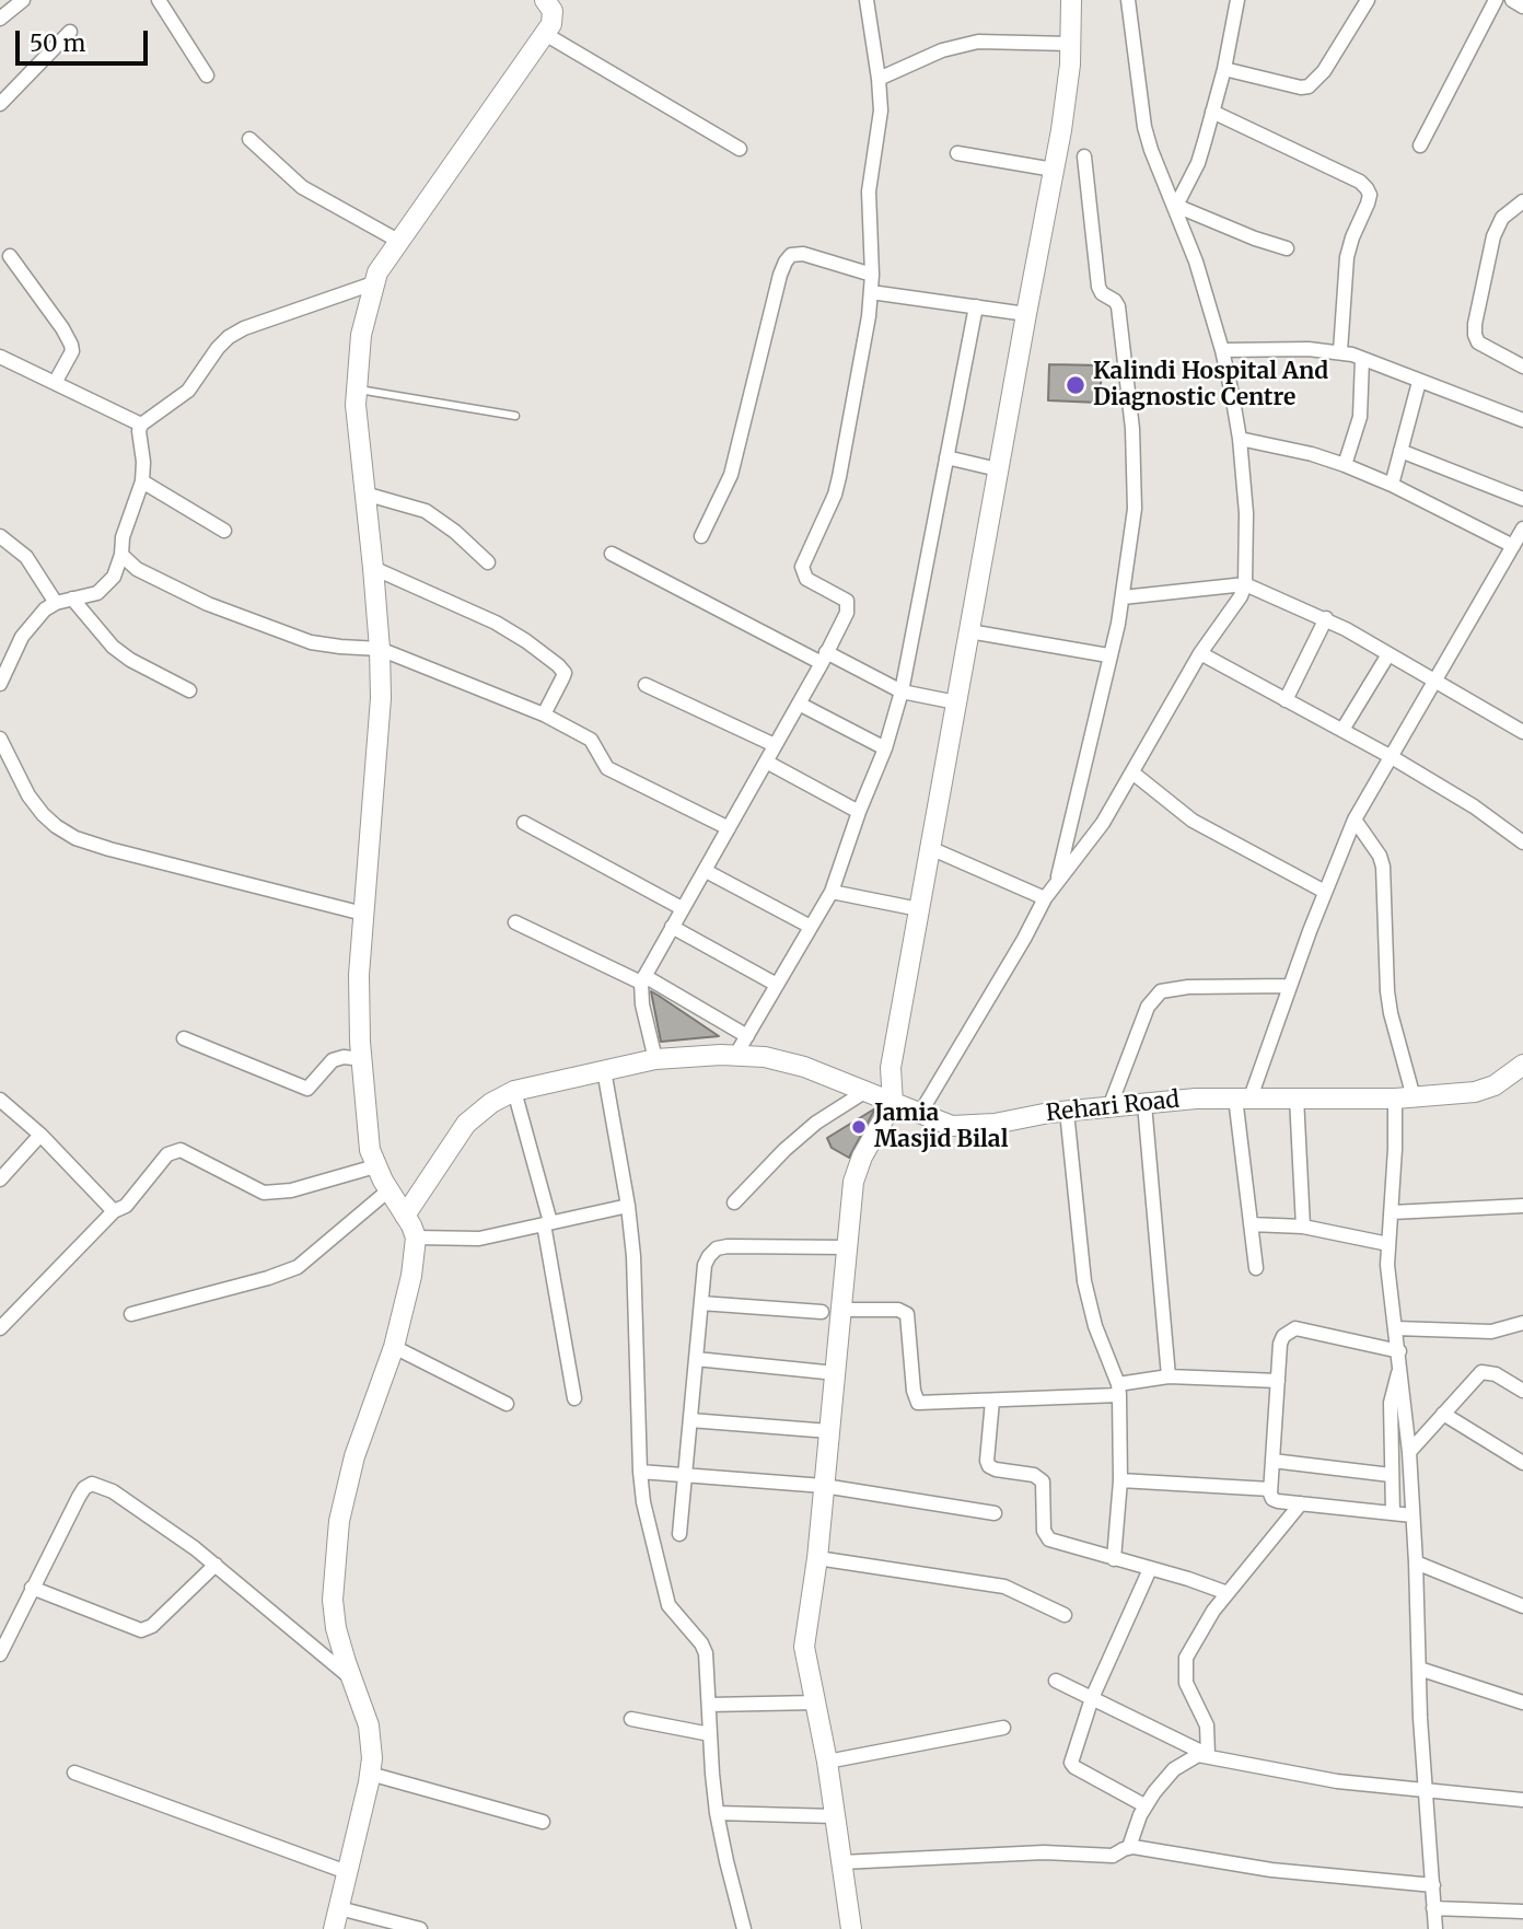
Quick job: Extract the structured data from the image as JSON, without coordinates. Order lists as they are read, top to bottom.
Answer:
{
  "streets": {
    "main road": ["Rehari Road"]
  },
  "places": ["Kalindi Hospital And Diagnostic Centre", "Jamia Masjid Bilal"],
  "scale_bar": "50 m"
}
